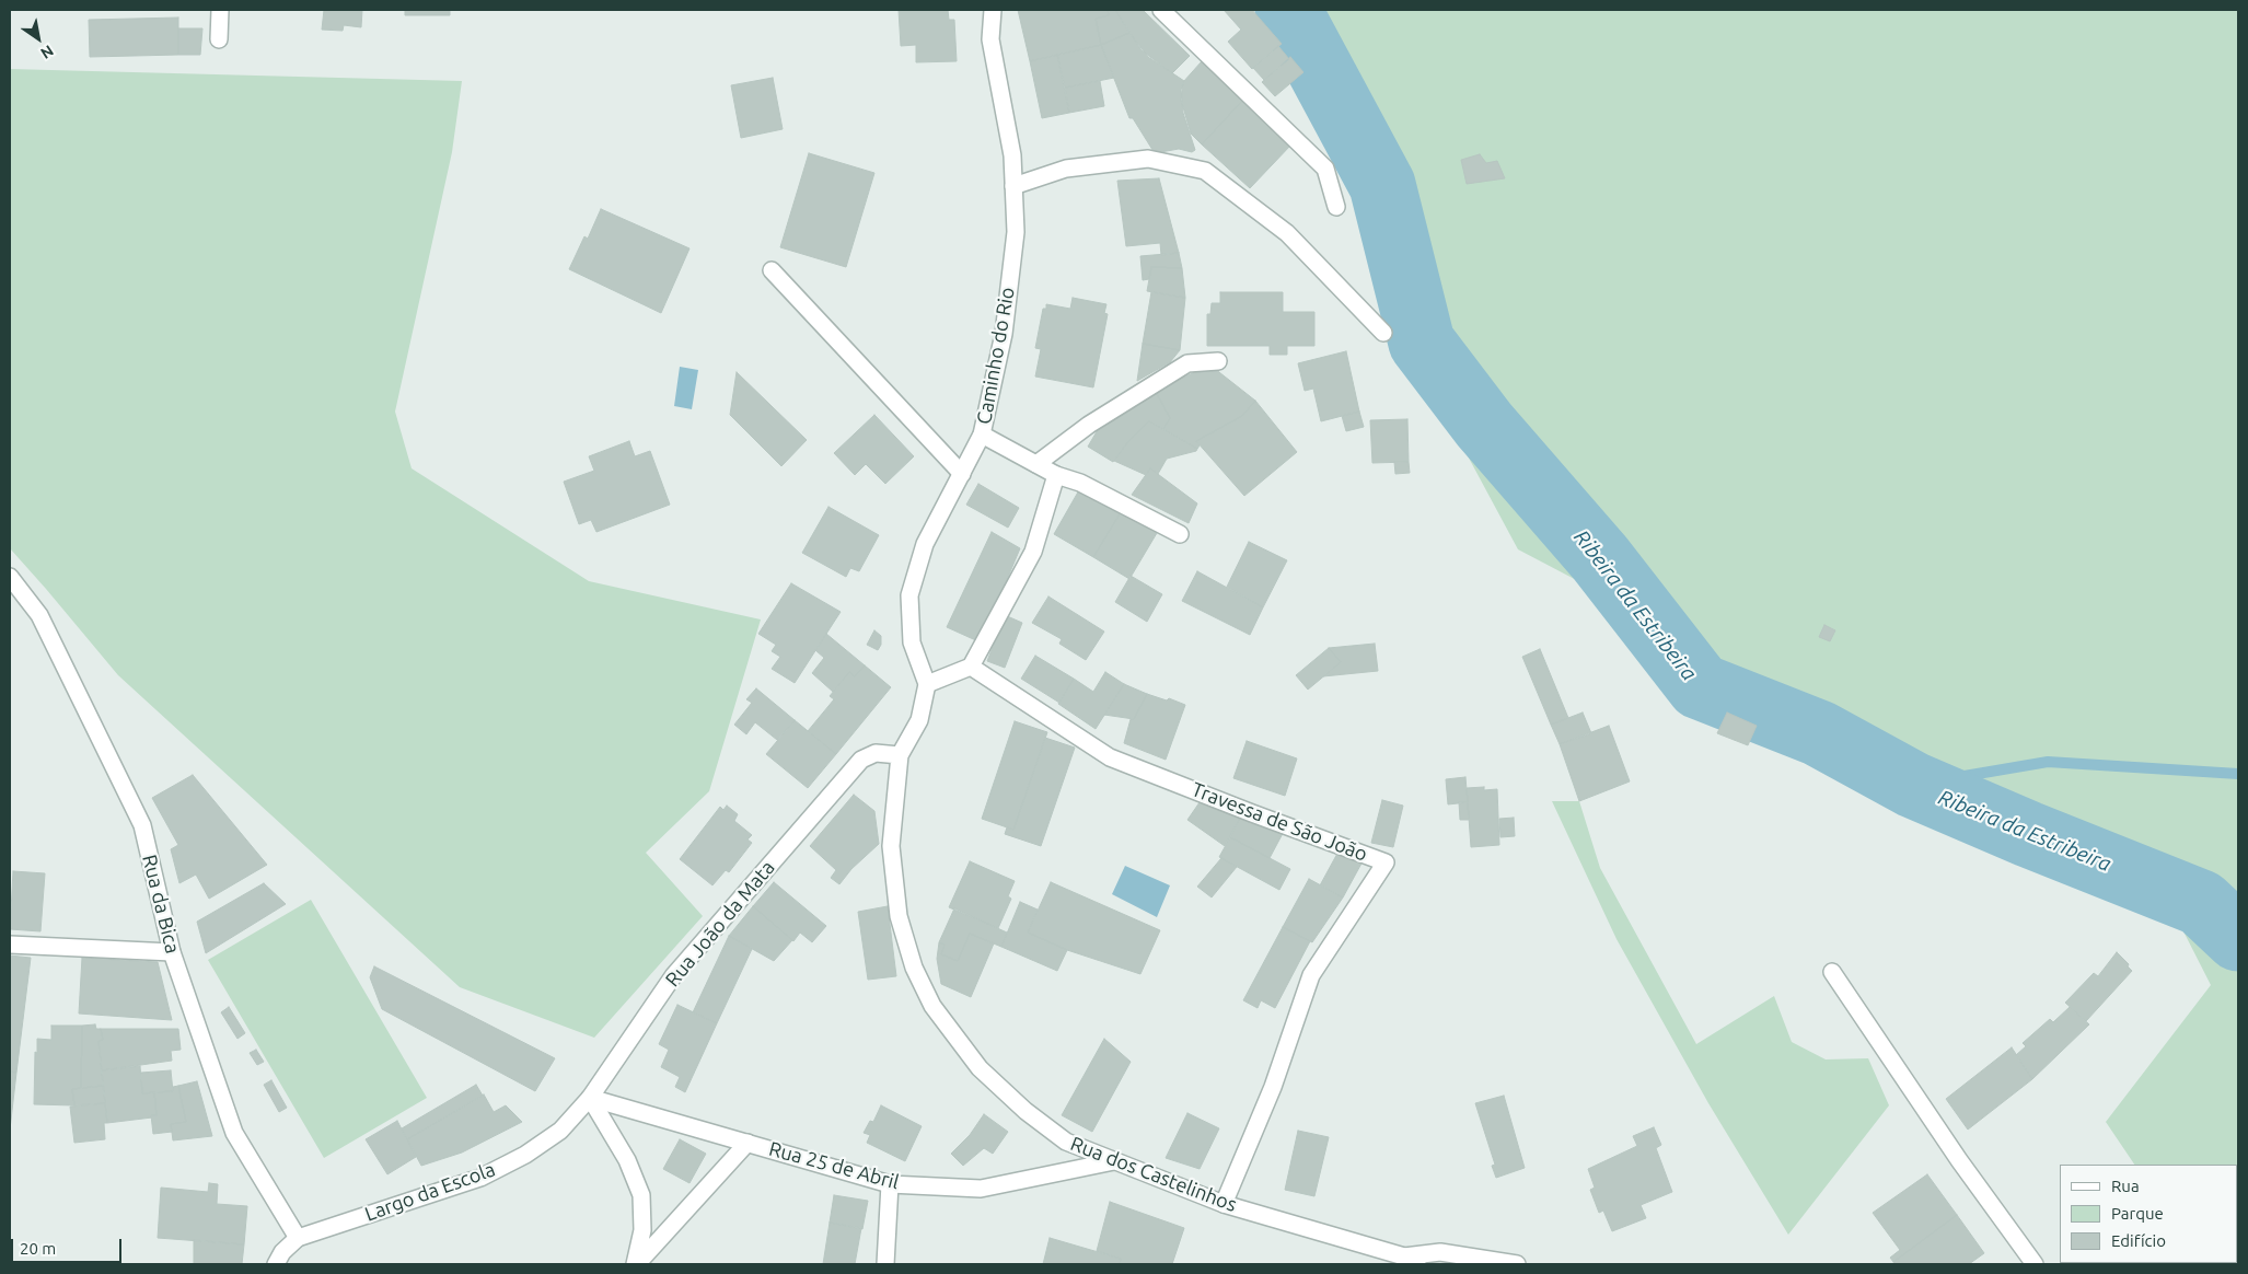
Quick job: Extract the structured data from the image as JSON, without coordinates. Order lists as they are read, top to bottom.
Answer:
{
  "streets": {
    "street": [
      "Caminho do Rio",
      "Travessa de São João",
      "Rua da Bica",
      "Rua João da Mata",
      "Rua 25 de Abril",
      "Rua dos Castelinhos",
      "Largo da Escola"
    ]
  },
  "crossings": [
    ["Travessa de São João", "Rua dos Castelinhos"],
    ["Rua da Bica", "Largo da Escola"],
    ["Rua João da Mata", "Rua 25 de Abril"],
    ["Rua João da Mata", "Rua dos Castelinhos"],
    ["Rua João da Mata", "Largo da Escola"],
    ["Rua 25 de Abril", "Rua dos Castelinhos"],
    ["Rua 25 de Abril", "Largo da Escola"]
  ],
  "water": ["Ribeira da Estribeira"],
  "legend": ["Rua", "Parque", "Edifício"],
  "scale_bar": "20 m",
  "north": "bottom right"
}
